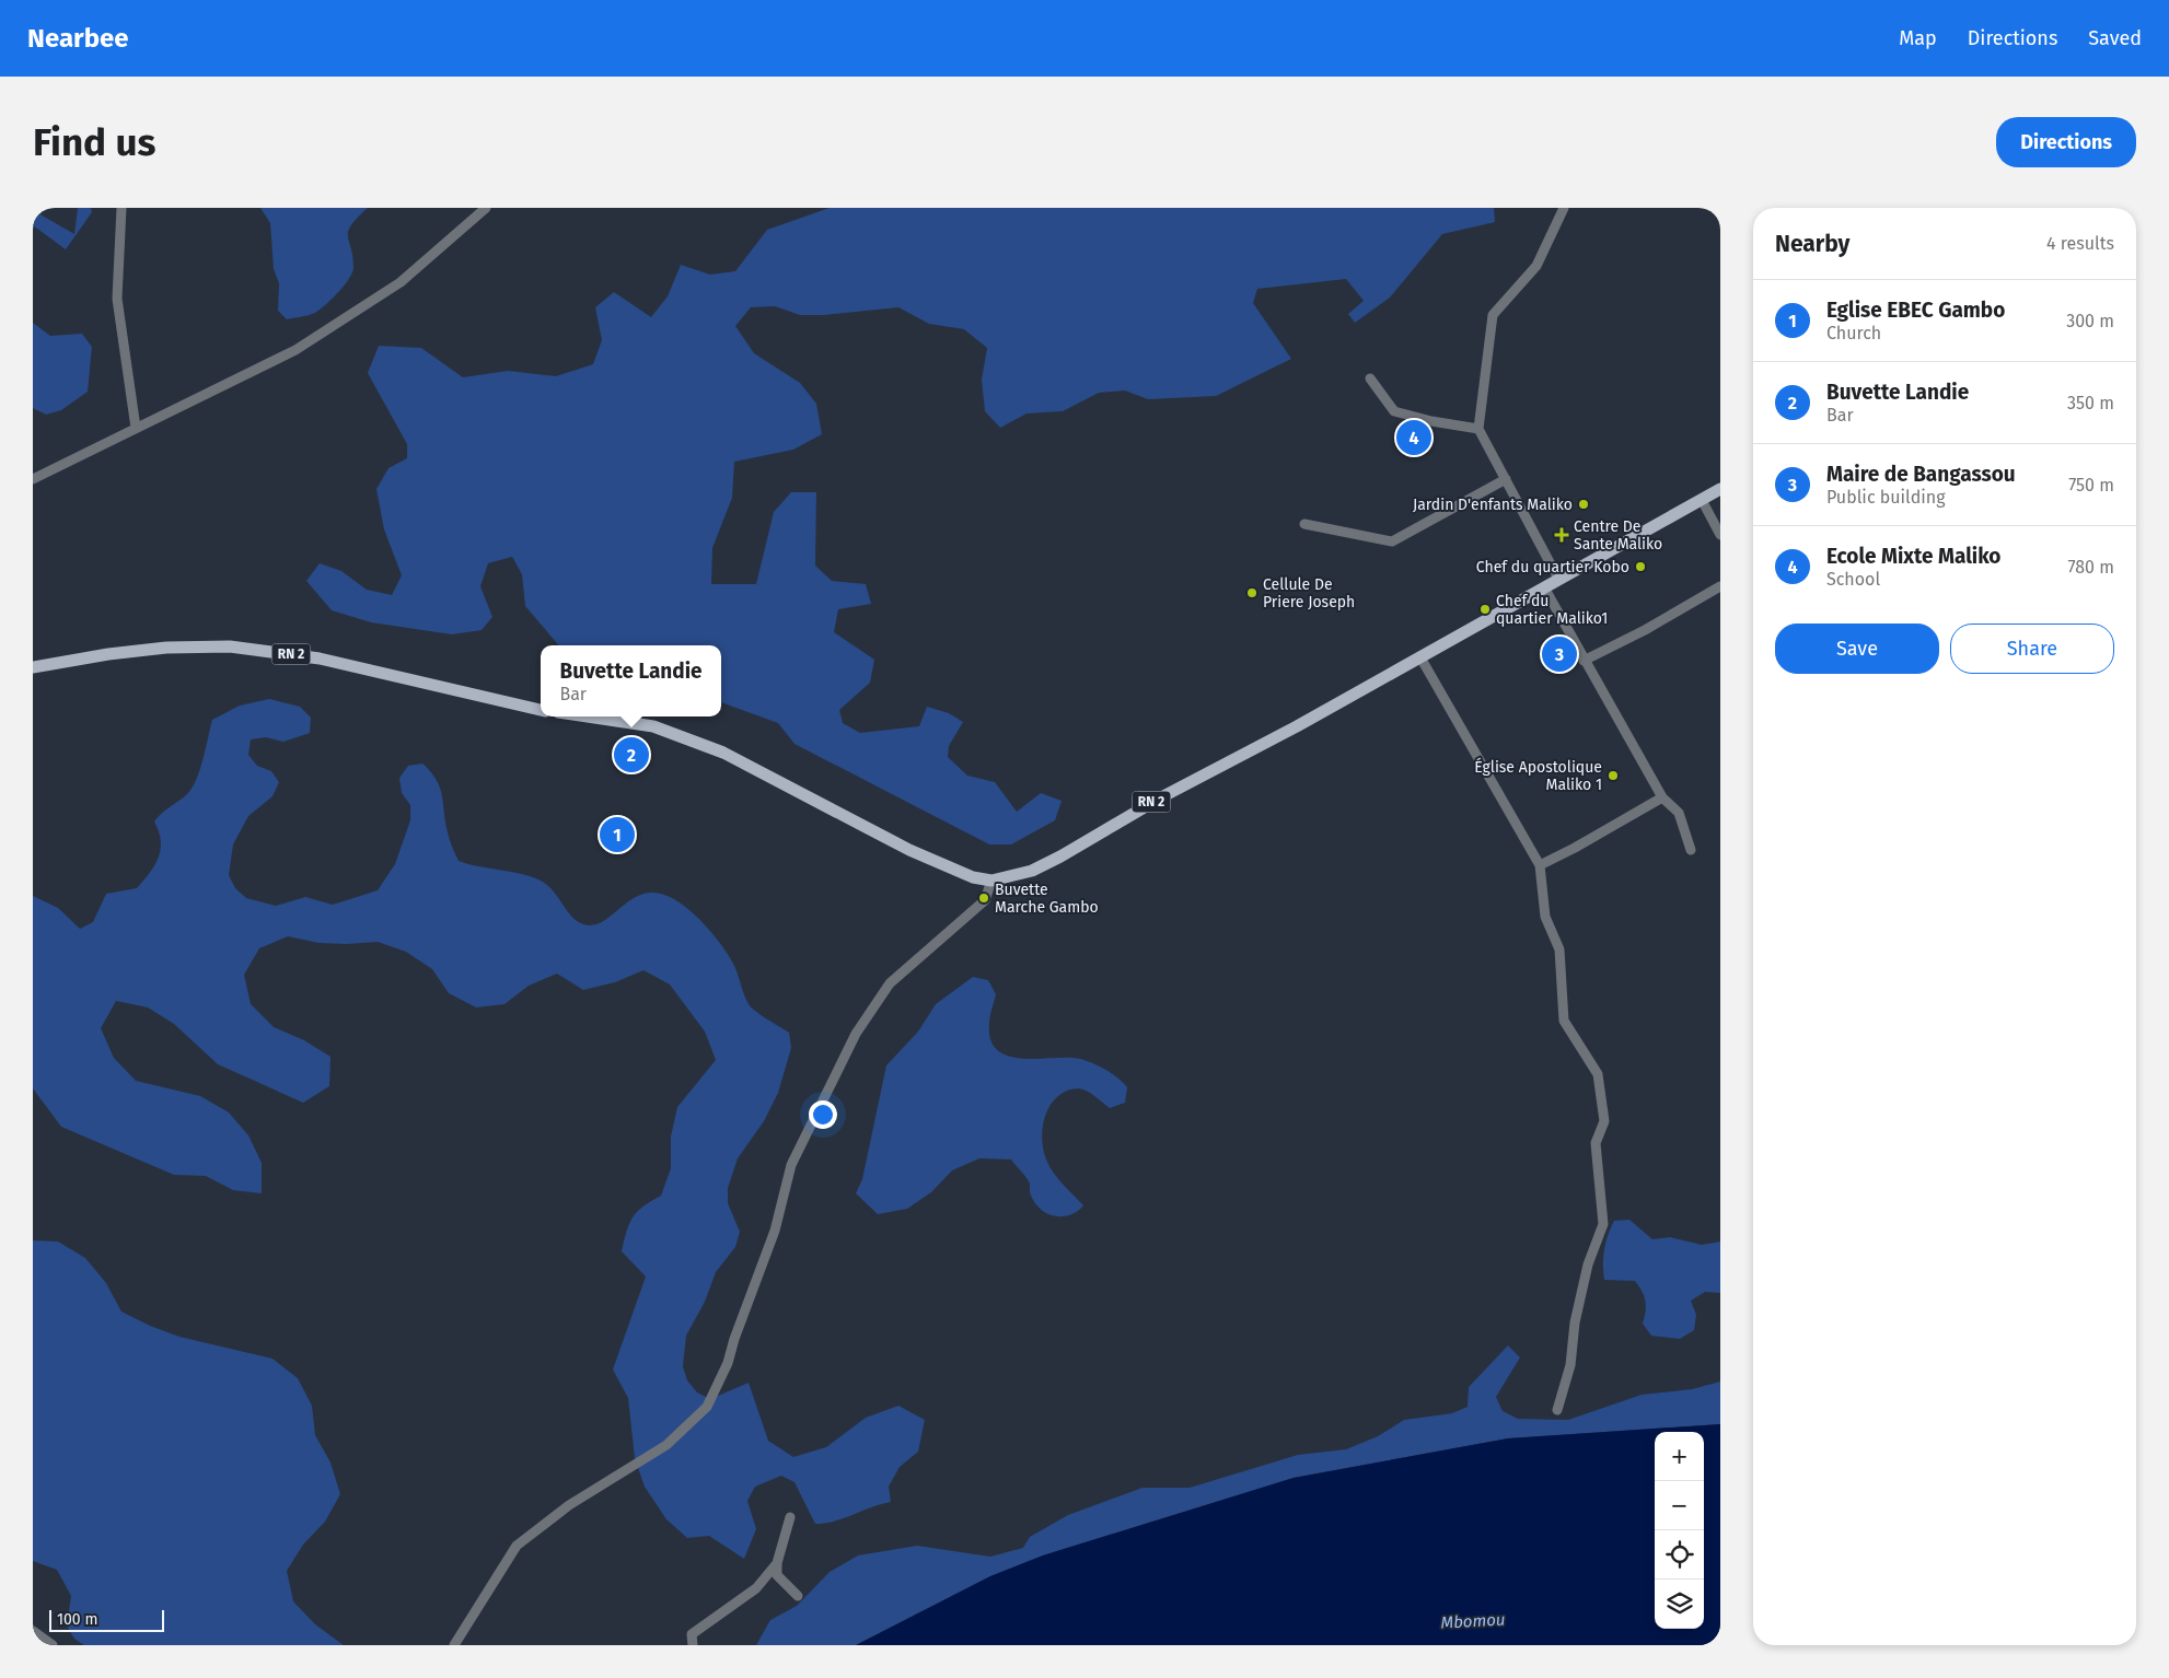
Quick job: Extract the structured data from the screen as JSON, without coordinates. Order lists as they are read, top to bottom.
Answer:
{
  "streets": {
    "main road": ["RN 2"]
  },
  "water": ["Mbomou"],
  "places": {
    "other": [
      "Jardin D'enfants Maliko",
      "Chef du quartier Kobo",
      "Cellule De Priere Joseph",
      "Chef du quartier Maliko1",
      "Église Apostolique Maliko 1",
      "Buvette Marche Gambo"
    ],
    "health": ["Centre De Sante Maliko"]
  },
  "scale_bar": "100 m",
  "page": {
    "header": "Nearbee",
    "nav": ["Map", "Directions", "Saved"],
    "buttons": [
      "Directions",
      ["Save", "Share"]
    ],
    "title": "Find us",
    "heading": ["Nearby", "4 results"],
    "list": [
      {
        "mark": "1",
        "name": "Eglise EBEC Gambo",
        "note": "Church",
        "value": "300 m"
      },
      {
        "mark": "2",
        "name": "Buvette Landie",
        "note": "Bar",
        "value": "350 m"
      },
      {
        "mark": "3",
        "name": "Maire de Bangassou",
        "note": "Public building",
        "value": "750 m"
      },
      {
        "mark": "4",
        "name": "Ecole Mixte Maliko",
        "note": "School",
        "value": "780 m"
      }
    ],
    "pins": [
      "4",
      "3",
      "2",
      "1"
    ],
    "popup": ["Buvette Landie", "Bar"],
    "map_buttons": ["+", "−"],
    "scale": "100 m"
  }
}
